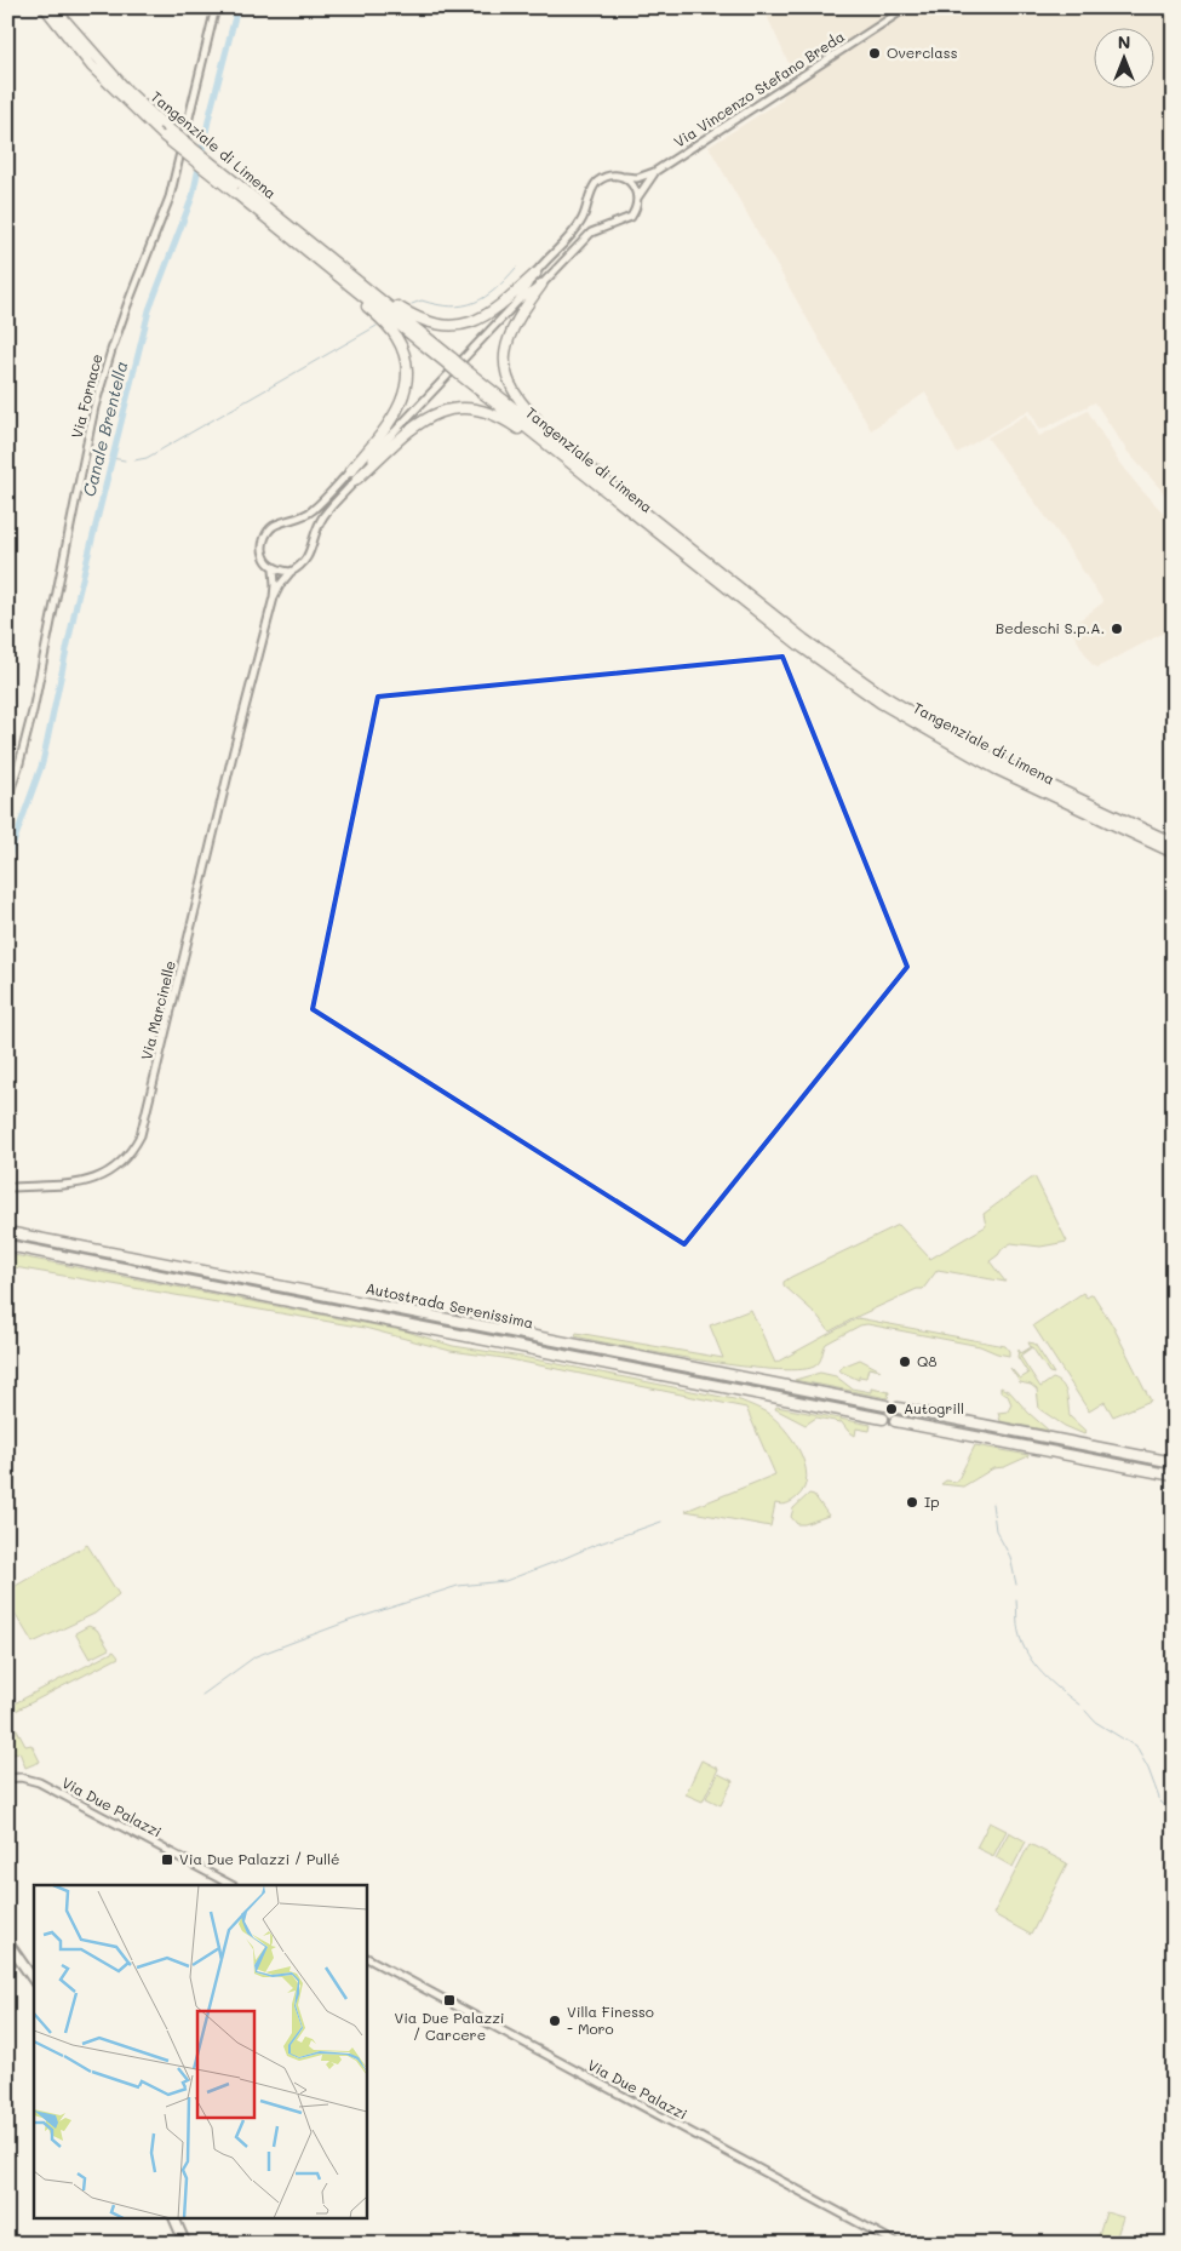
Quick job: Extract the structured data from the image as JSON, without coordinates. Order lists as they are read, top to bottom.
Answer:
{
  "streets": {
    "highway": ["Tangenziale di Limena", "Autostrada Serenissima"],
    "street": [
      "Via Vincenzo Stefano Breda",
      "Via Fornace",
      "Via Marcinelle",
      "Via Due Palazzi"
    ]
  },
  "crossings": [
    ["Via Vincenzo Stefano Breda", "Via Marcinelle"]
  ],
  "water": ["Canale Brentella"],
  "places": {
    "other": [
      "Overclass",
      "Bedeschi S.p.A.",
      "Q8",
      "Autogrill",
      "Ip",
      "Villa Finesso - Moro"
    ],
    "transit": ["Via Due Palazzi / Pullé", "Via Due Palazzi / Carcere"]
  },
  "north": "top"
}
